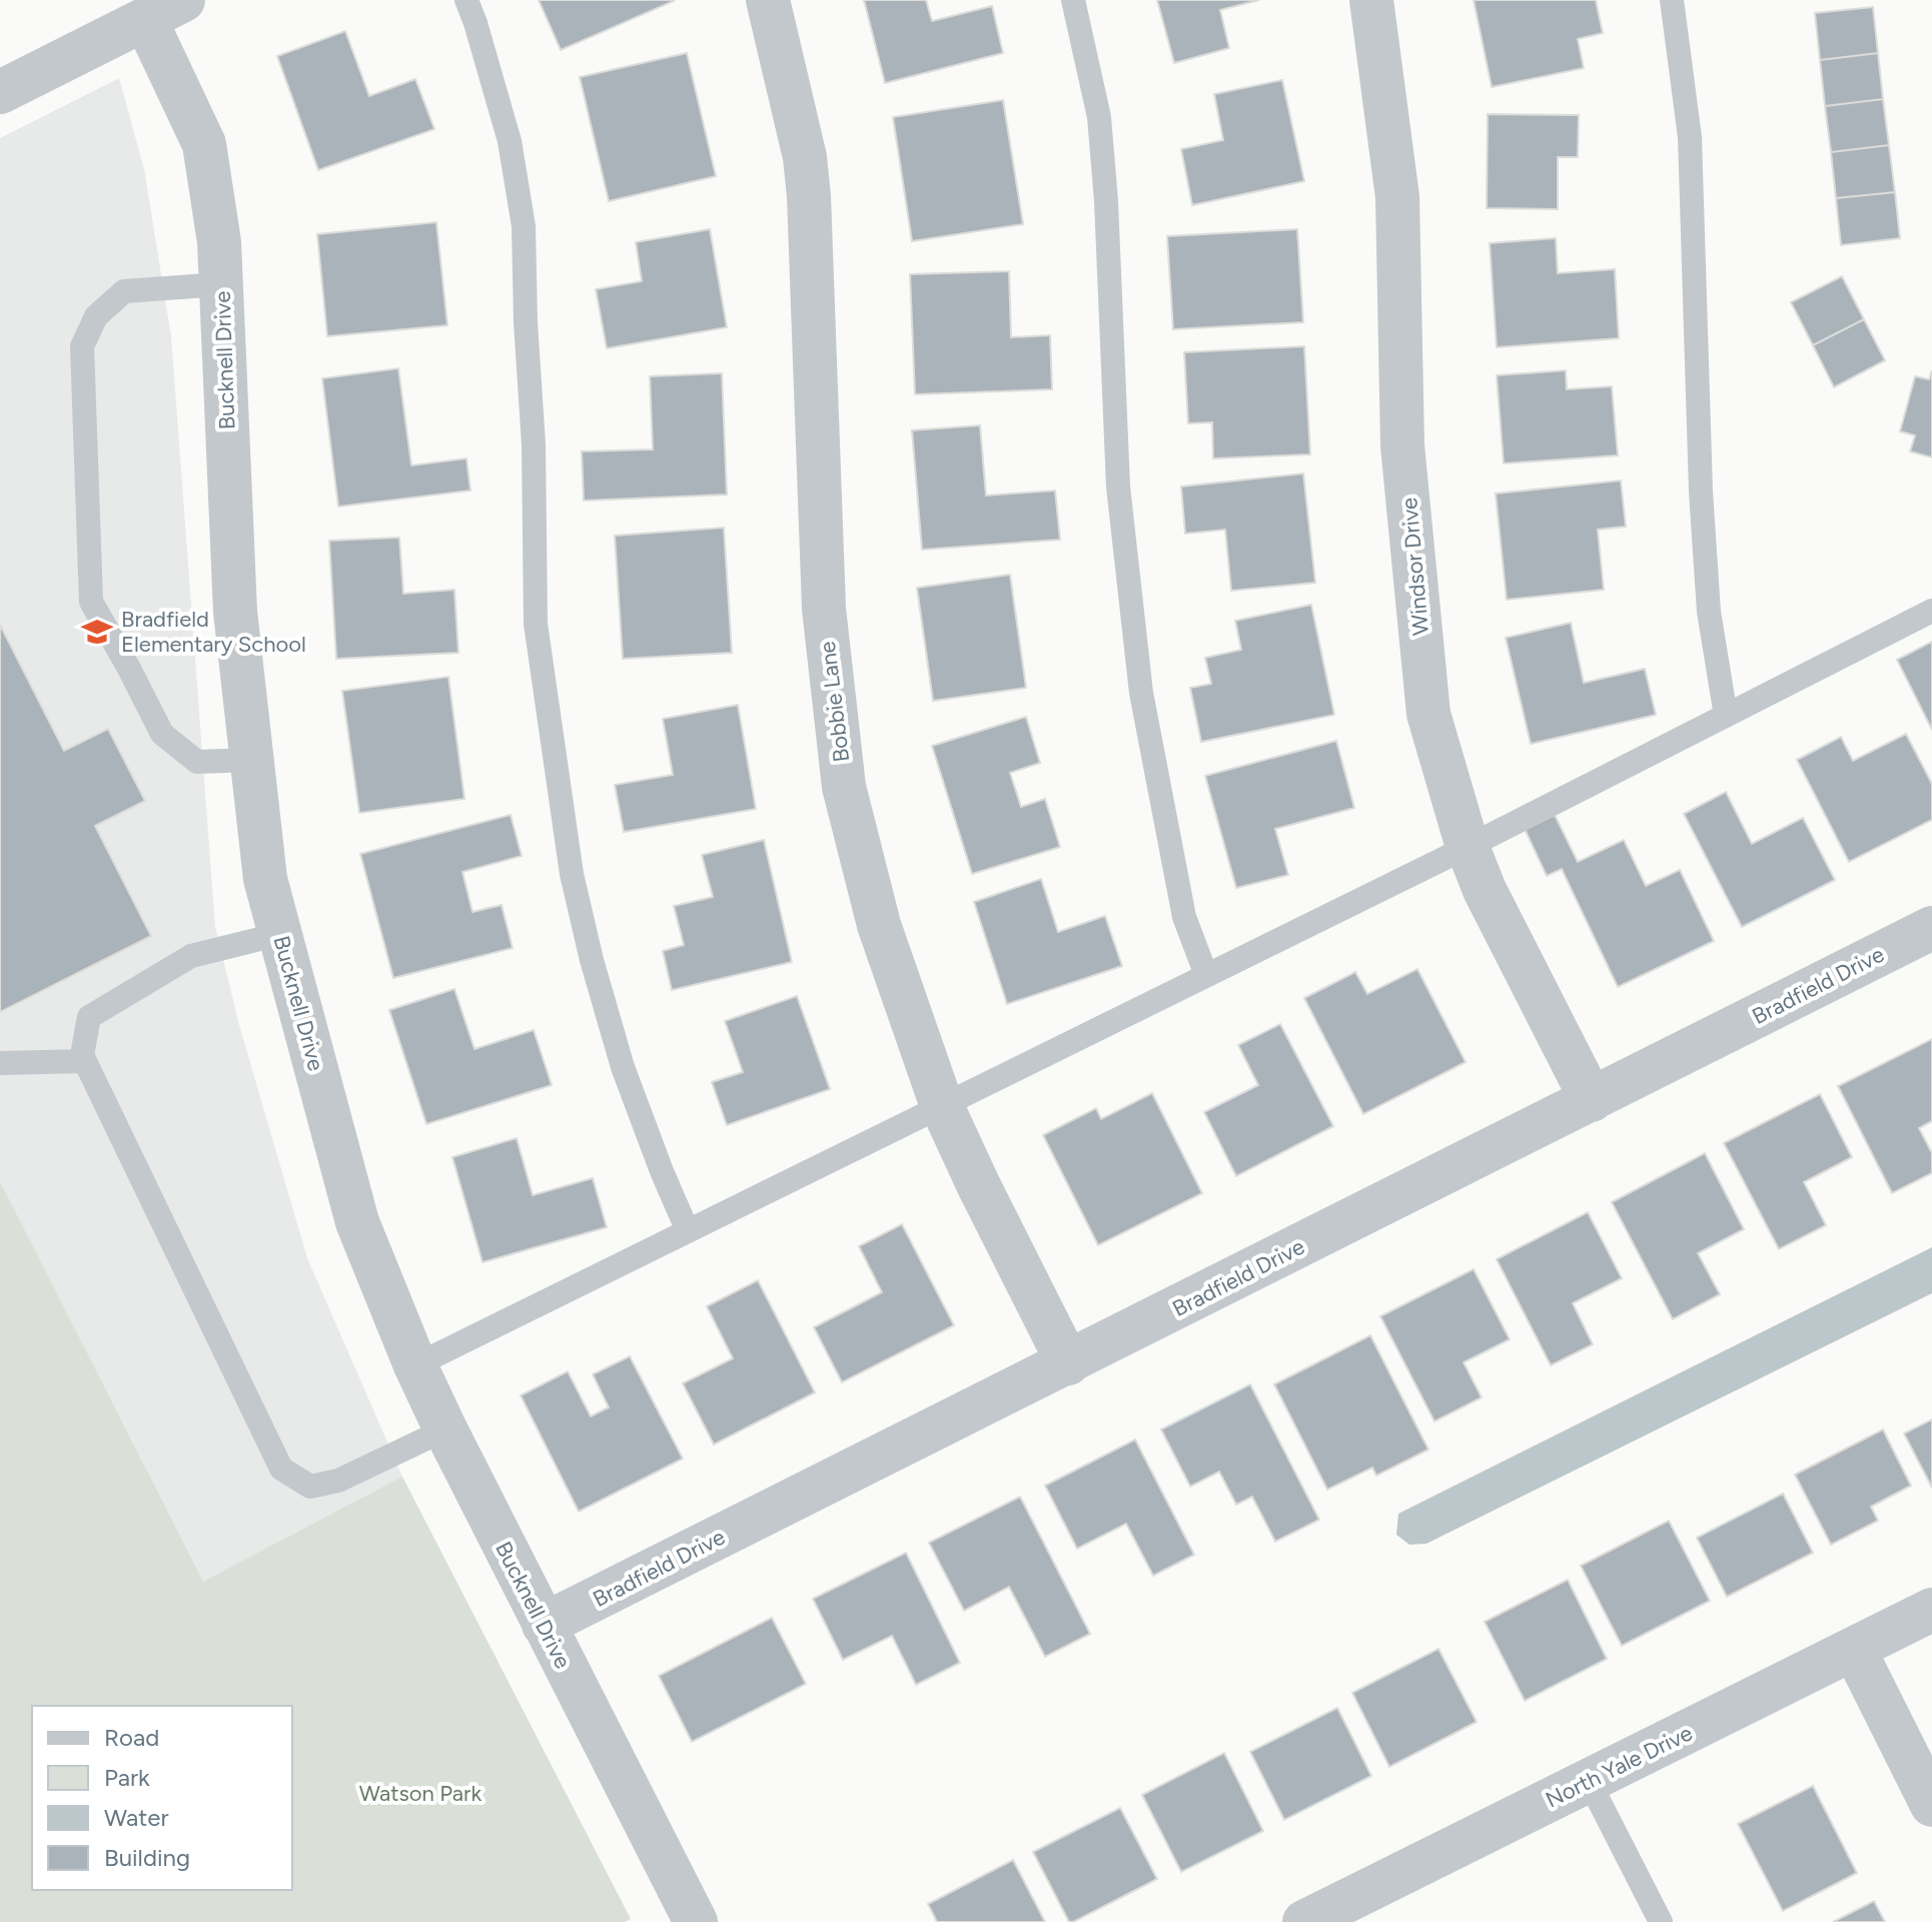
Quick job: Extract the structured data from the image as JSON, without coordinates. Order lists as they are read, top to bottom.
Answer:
{
  "streets": {
    "street": [
      "Bucknell Drive",
      "Windsor Drive",
      "Bobbie Lane",
      "Bradfield Drive",
      "North Yale Drive"
    ]
  },
  "crossings": [
    ["Bucknell Drive", "Bradfield Drive"],
    ["Windsor Drive", "Bradfield Drive"],
    ["Bobbie Lane", "Bradfield Drive"]
  ],
  "parks": ["Watson Park"],
  "places": {
    "school or university": ["Bradfield Elementary School"]
  },
  "legend": [
    "Road",
    "Park",
    "Water",
    "Building"
  ]
}
